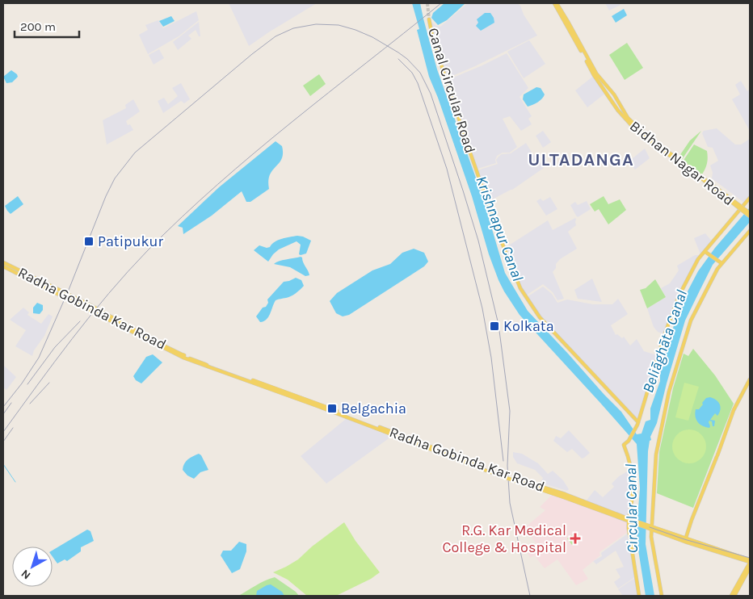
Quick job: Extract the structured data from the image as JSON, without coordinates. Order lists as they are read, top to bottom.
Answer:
{
  "streets": {
    "main road": ["Canal Circular Road", "Bidhan Nagar Road", "Radha Gobinda Kar Road"]
  },
  "districts": ["ULTADANGA"],
  "water": ["Krishnapur Canal", "Beliāghāta Canal", "Circular Canal"],
  "places": {
    "transit": ["Patipukur", "Kolkata", "Belgachia"],
    "health": ["R.G. Kar Medical College & Hospital"]
  },
  "scale_bar": "200 m",
  "north": "bottom left"
}
